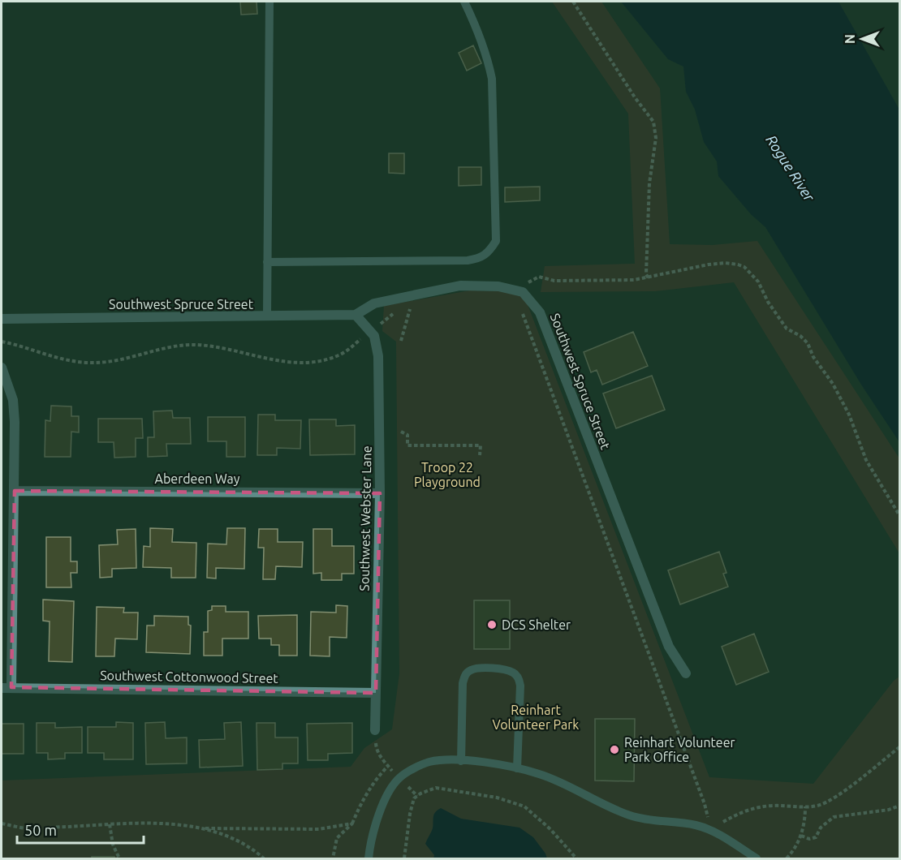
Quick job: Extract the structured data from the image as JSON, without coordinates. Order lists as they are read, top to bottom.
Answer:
{
  "streets": {
    "street": [
      "Southwest Spruce Street",
      "Aberdeen Way",
      "Southwest Webster Lane",
      "Southwest Cottonwood Street"
    ]
  },
  "crossings": [
    ["Southwest Spruce Street", "Southwest Webster Lane"],
    ["Aberdeen Way", "Southwest Webster Lane"],
    ["Southwest Webster Lane", "Southwest Cottonwood Street"]
  ],
  "water": ["Rogue River"],
  "parks": ["Troop 22 Playground", "Reinhart Volunteer Park"],
  "places": ["DCS Shelter", "Reinhart Volunteer Park Office"],
  "scale_bar": "50 m",
  "north": "left"
}
